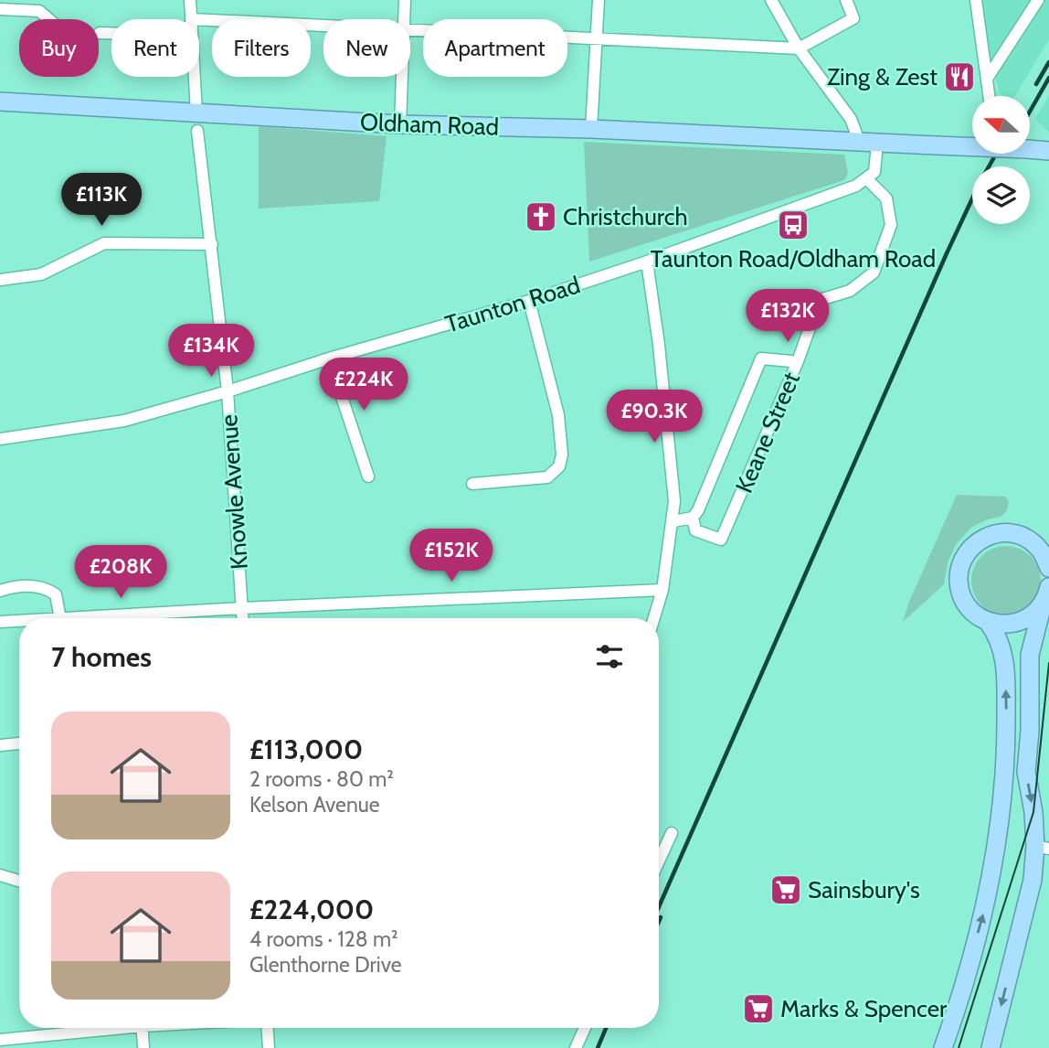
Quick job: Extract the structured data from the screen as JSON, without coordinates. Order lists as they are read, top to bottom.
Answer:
{
  "streets": {
    "highway": ["Oldham Road"],
    "street": ["Taunton Road", "Keane Street", "Knowle Avenue"]
  },
  "crossings": [
    ["Oldham Road", "Knowle Avenue"],
    ["Taunton Road", "Keane Street"],
    ["Taunton Road", "Knowle Avenue"]
  ],
  "places": {
    "restaurant": ["Zing & Zest"],
    "church": ["Christchurch"],
    "bus stop": ["Taunton Road/Oldham Road"],
    "supermarket": ["Sainsbury's", "Marks & Spencer"]
  },
  "north": "left",
  "page": {
    "chip": [
      "Buy",
      "Rent",
      "Filters",
      "New",
      "Apartment"
    ],
    "price": [
      "£113K",
      "£132K",
      "£134K",
      "£224K",
      "£90.3K",
      "£152K",
      "£208K"
    ],
    "heading": "7 homes",
    "list": [
      {
        "name": "£113,000",
        "note": "2 rooms · 80 m² · Kelson Avenue"
      },
      {
        "name": "£224,000",
        "note": "4 rooms · 128 m² · Glenthorne Drive"
      }
    ]
  }
}
